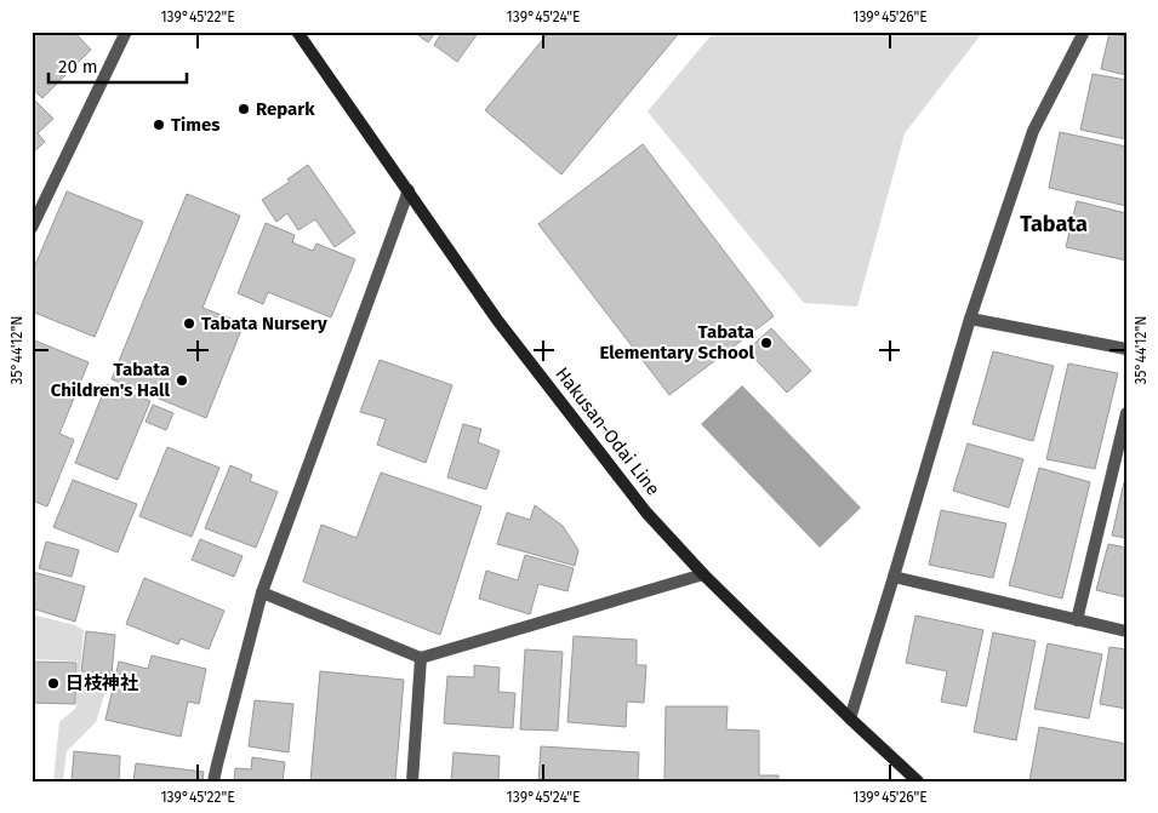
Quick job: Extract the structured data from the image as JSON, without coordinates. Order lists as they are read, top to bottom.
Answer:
{
  "streets": {
    "main road": ["Hakusan-Odai Line"]
  },
  "districts": ["Tabata"],
  "places": [
    "Repark",
    "Times",
    "Tabata Nursery",
    "Tabata Elementary School",
    "Tabata Children's Hall",
    "日枝神社"
  ],
  "scale_bar": "20 m",
  "coordinates": [
    "139°45'22\"E",
    "139°45'24\"E",
    "139°45'26\"E",
    "35°44'12\"N"
  ]
}
